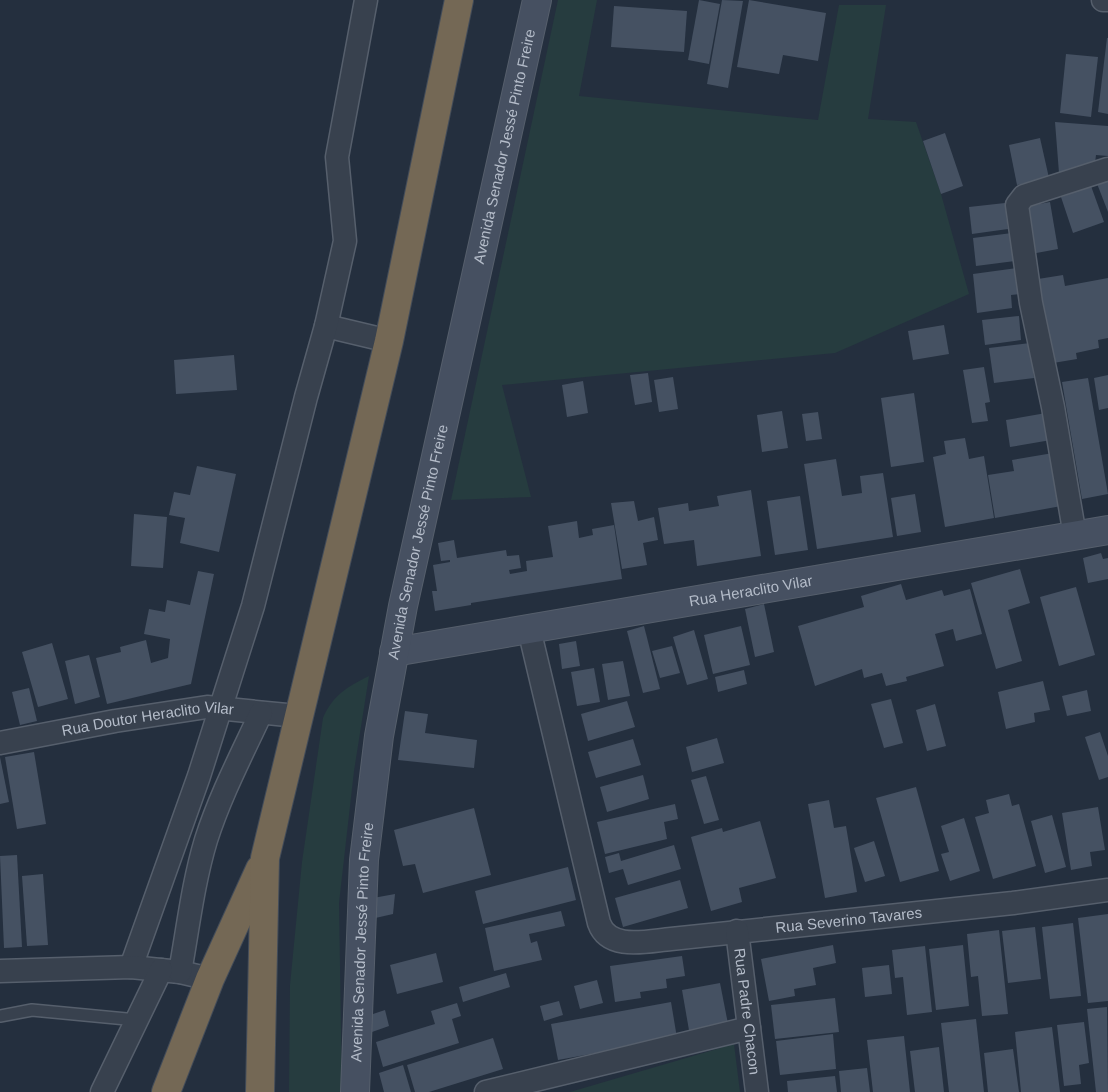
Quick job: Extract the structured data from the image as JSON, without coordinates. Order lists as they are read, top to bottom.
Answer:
{
  "streets": {
    "street": [
      "Avenida Senador Jessé Pinto Freire",
      "Rua Heraclito Vilar",
      "Rua Doutor Heraclito Vilar",
      "Rua Severino Tavares",
      "Rua Padre Chacon"
    ]
  },
  "crossings": [
    ["Avenida Senador Jessé Pinto Freire", "Rua Heraclito Vilar"],
    ["Rua Heraclito Vilar", "Rua Severino Tavares"],
    ["Rua Severino Tavares", "Rua Padre Chacon"]
  ]
}
